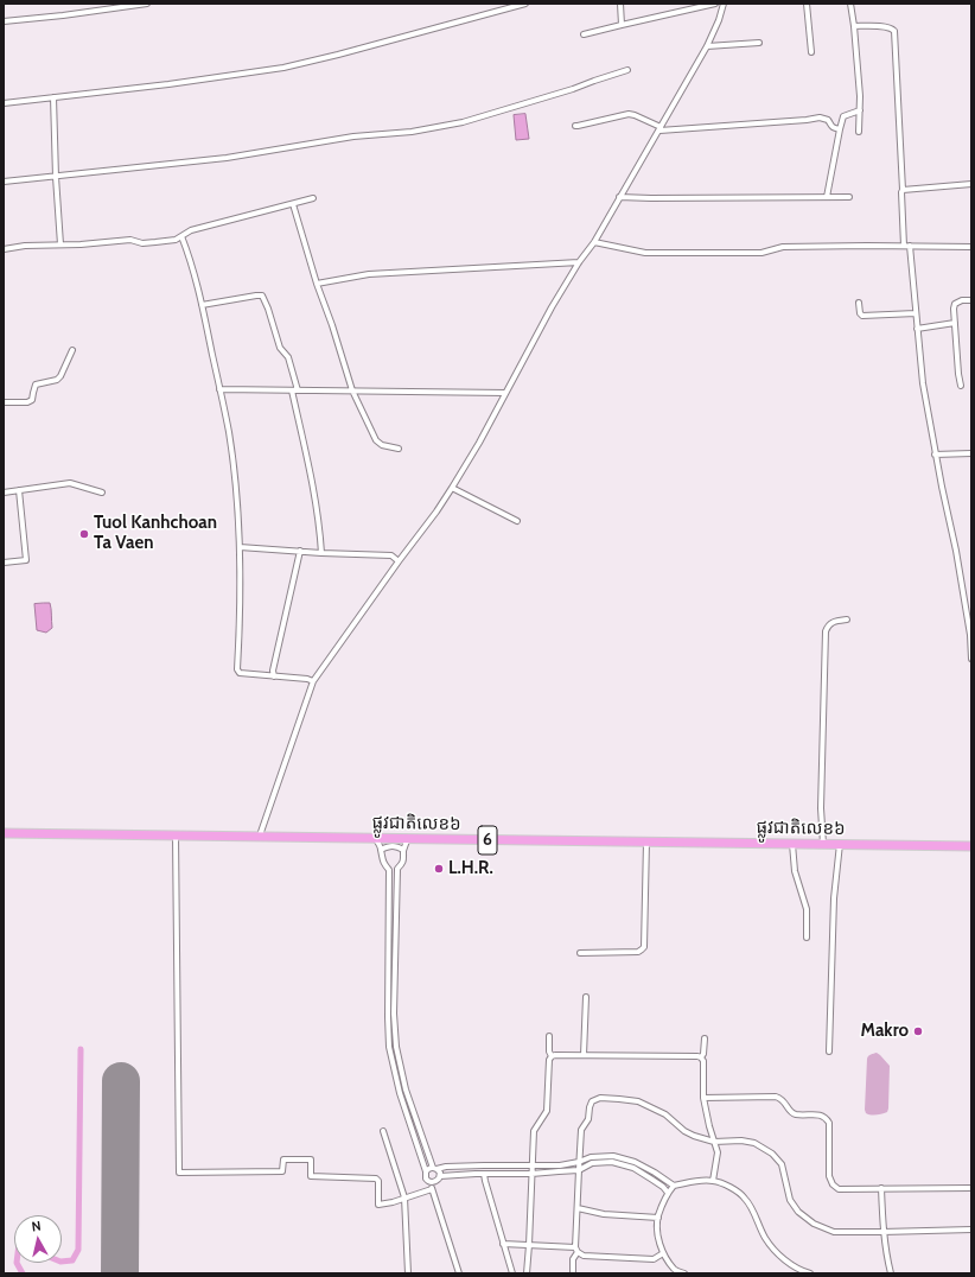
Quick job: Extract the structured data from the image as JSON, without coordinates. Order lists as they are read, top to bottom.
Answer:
{
  "streets": {
    "highway": ["ផ្លូវជាតិលេខ៦", "6"]
  },
  "places": ["Tuol Kanhchoan Ta Vaen", "L.H.R.", "Makro"],
  "north": "top"
}
